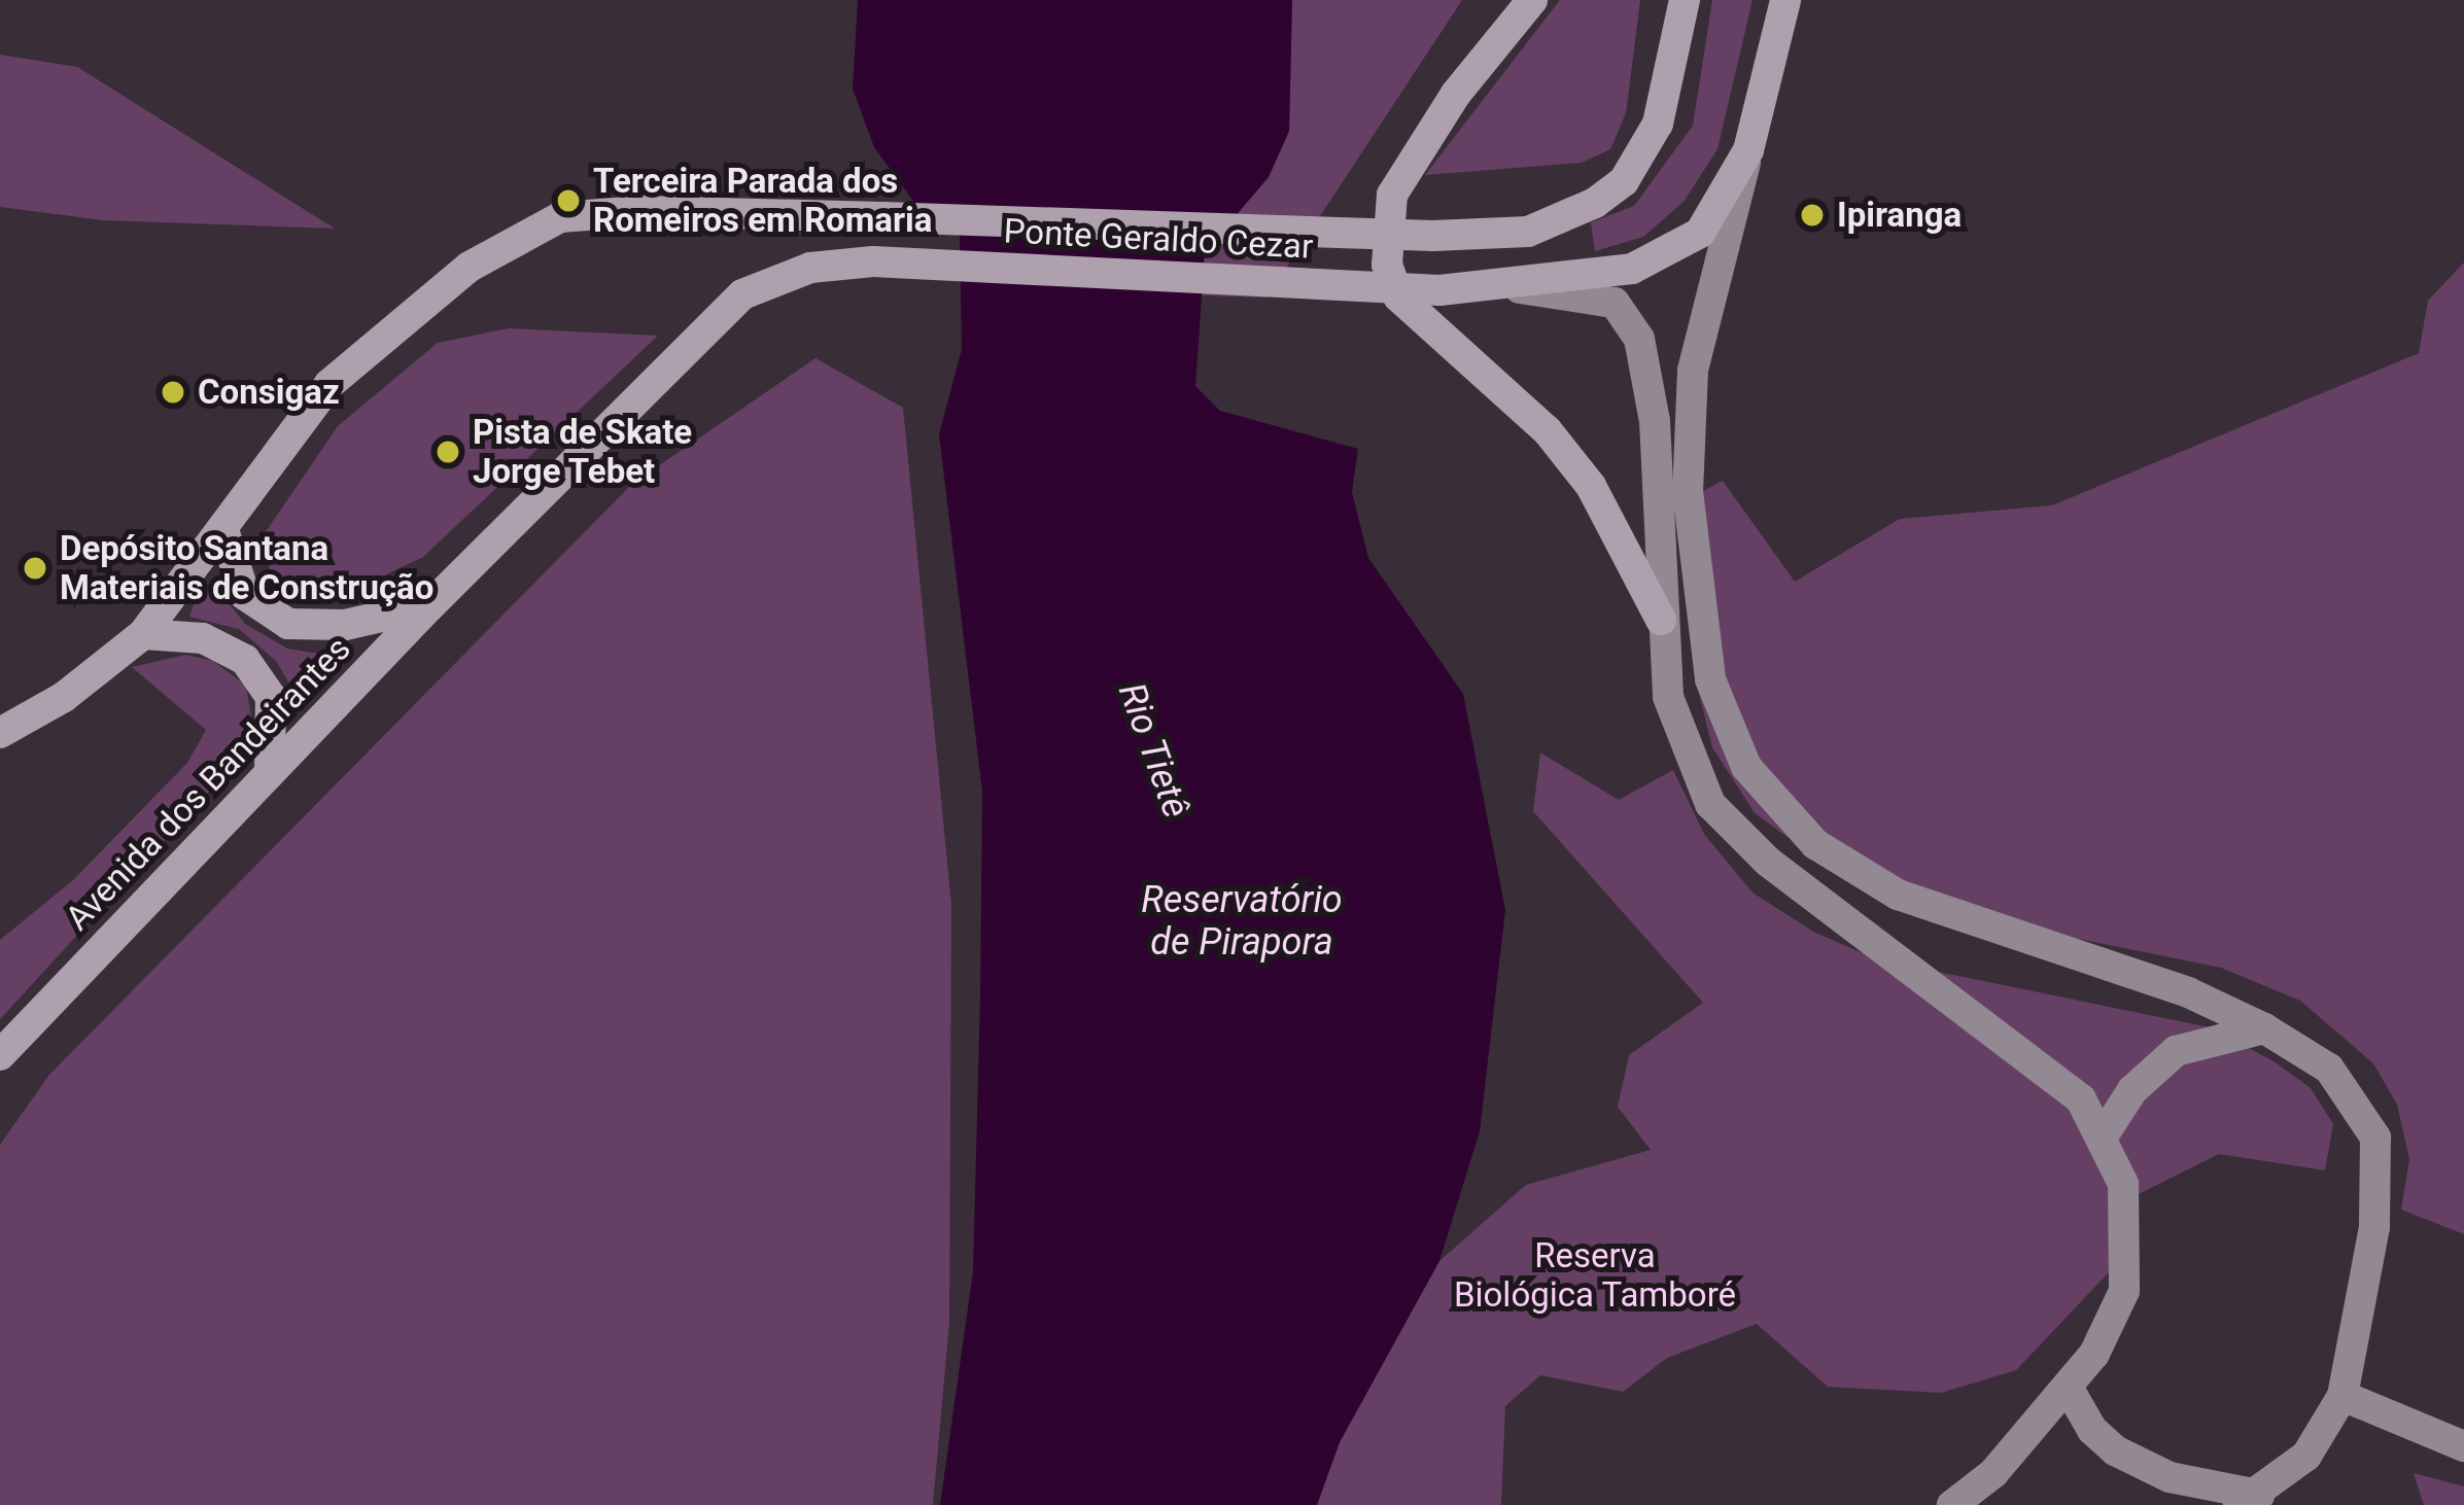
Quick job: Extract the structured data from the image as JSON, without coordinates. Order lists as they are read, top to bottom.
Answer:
{
  "streets": {
    "main road": ["Ponte Geraldo Cezar", "Avenida dos Bandeirantes"]
  },
  "crossings": [
    ["Ponte Geraldo Cezar", "Avenida dos Bandeirantes"]
  ],
  "water": ["Rio Tietê", "Reservatório de Pirapora"],
  "parks": ["Reserva Biológica Tamboré"],
  "places": [
    "Terceira Parada dos Romeiros em Romaria",
    "Ipiranga",
    "Consigaz",
    "Pista de Skate Jorge Tebet",
    "Depósito Santana Materiais de Construção"
  ]
}
